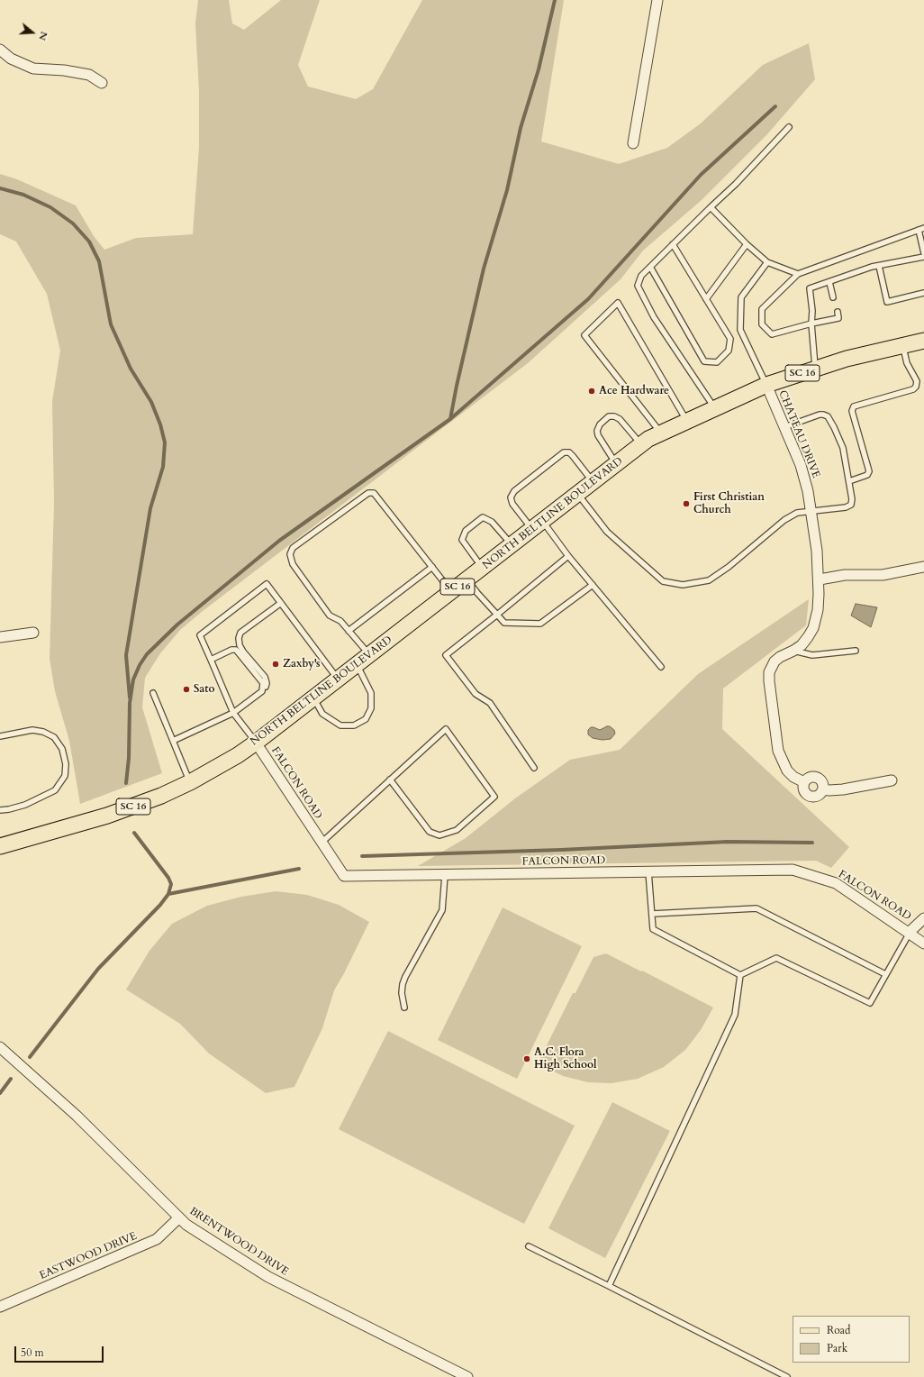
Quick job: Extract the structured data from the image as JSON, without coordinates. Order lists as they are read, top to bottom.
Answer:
{
  "streets": {
    "main road": ["SC 16", "NORTH BELTLINE BOULEVARD"],
    "street": [
      "CHATEAU DRIVE",
      "FALCON ROAD",
      "BRENTWOOD DRIVE",
      "EASTWOOD DRIVE"
    ]
  },
  "crossings": [
    ["CHATEAU DRIVE", "NORTH BELTLINE BOULEVARD"],
    ["NORTH BELTLINE BOULEVARD", "FALCON ROAD"],
    ["BRENTWOOD DRIVE", "EASTWOOD DRIVE"]
  ],
  "places": [
    "Ace Hardware",
    "First Christian Church",
    "Zaxby's",
    "Sato",
    "A.C. Flora High School"
  ],
  "legend": ["Road", "Park"],
  "scale_bar": "50 m",
  "north": "right"
}
